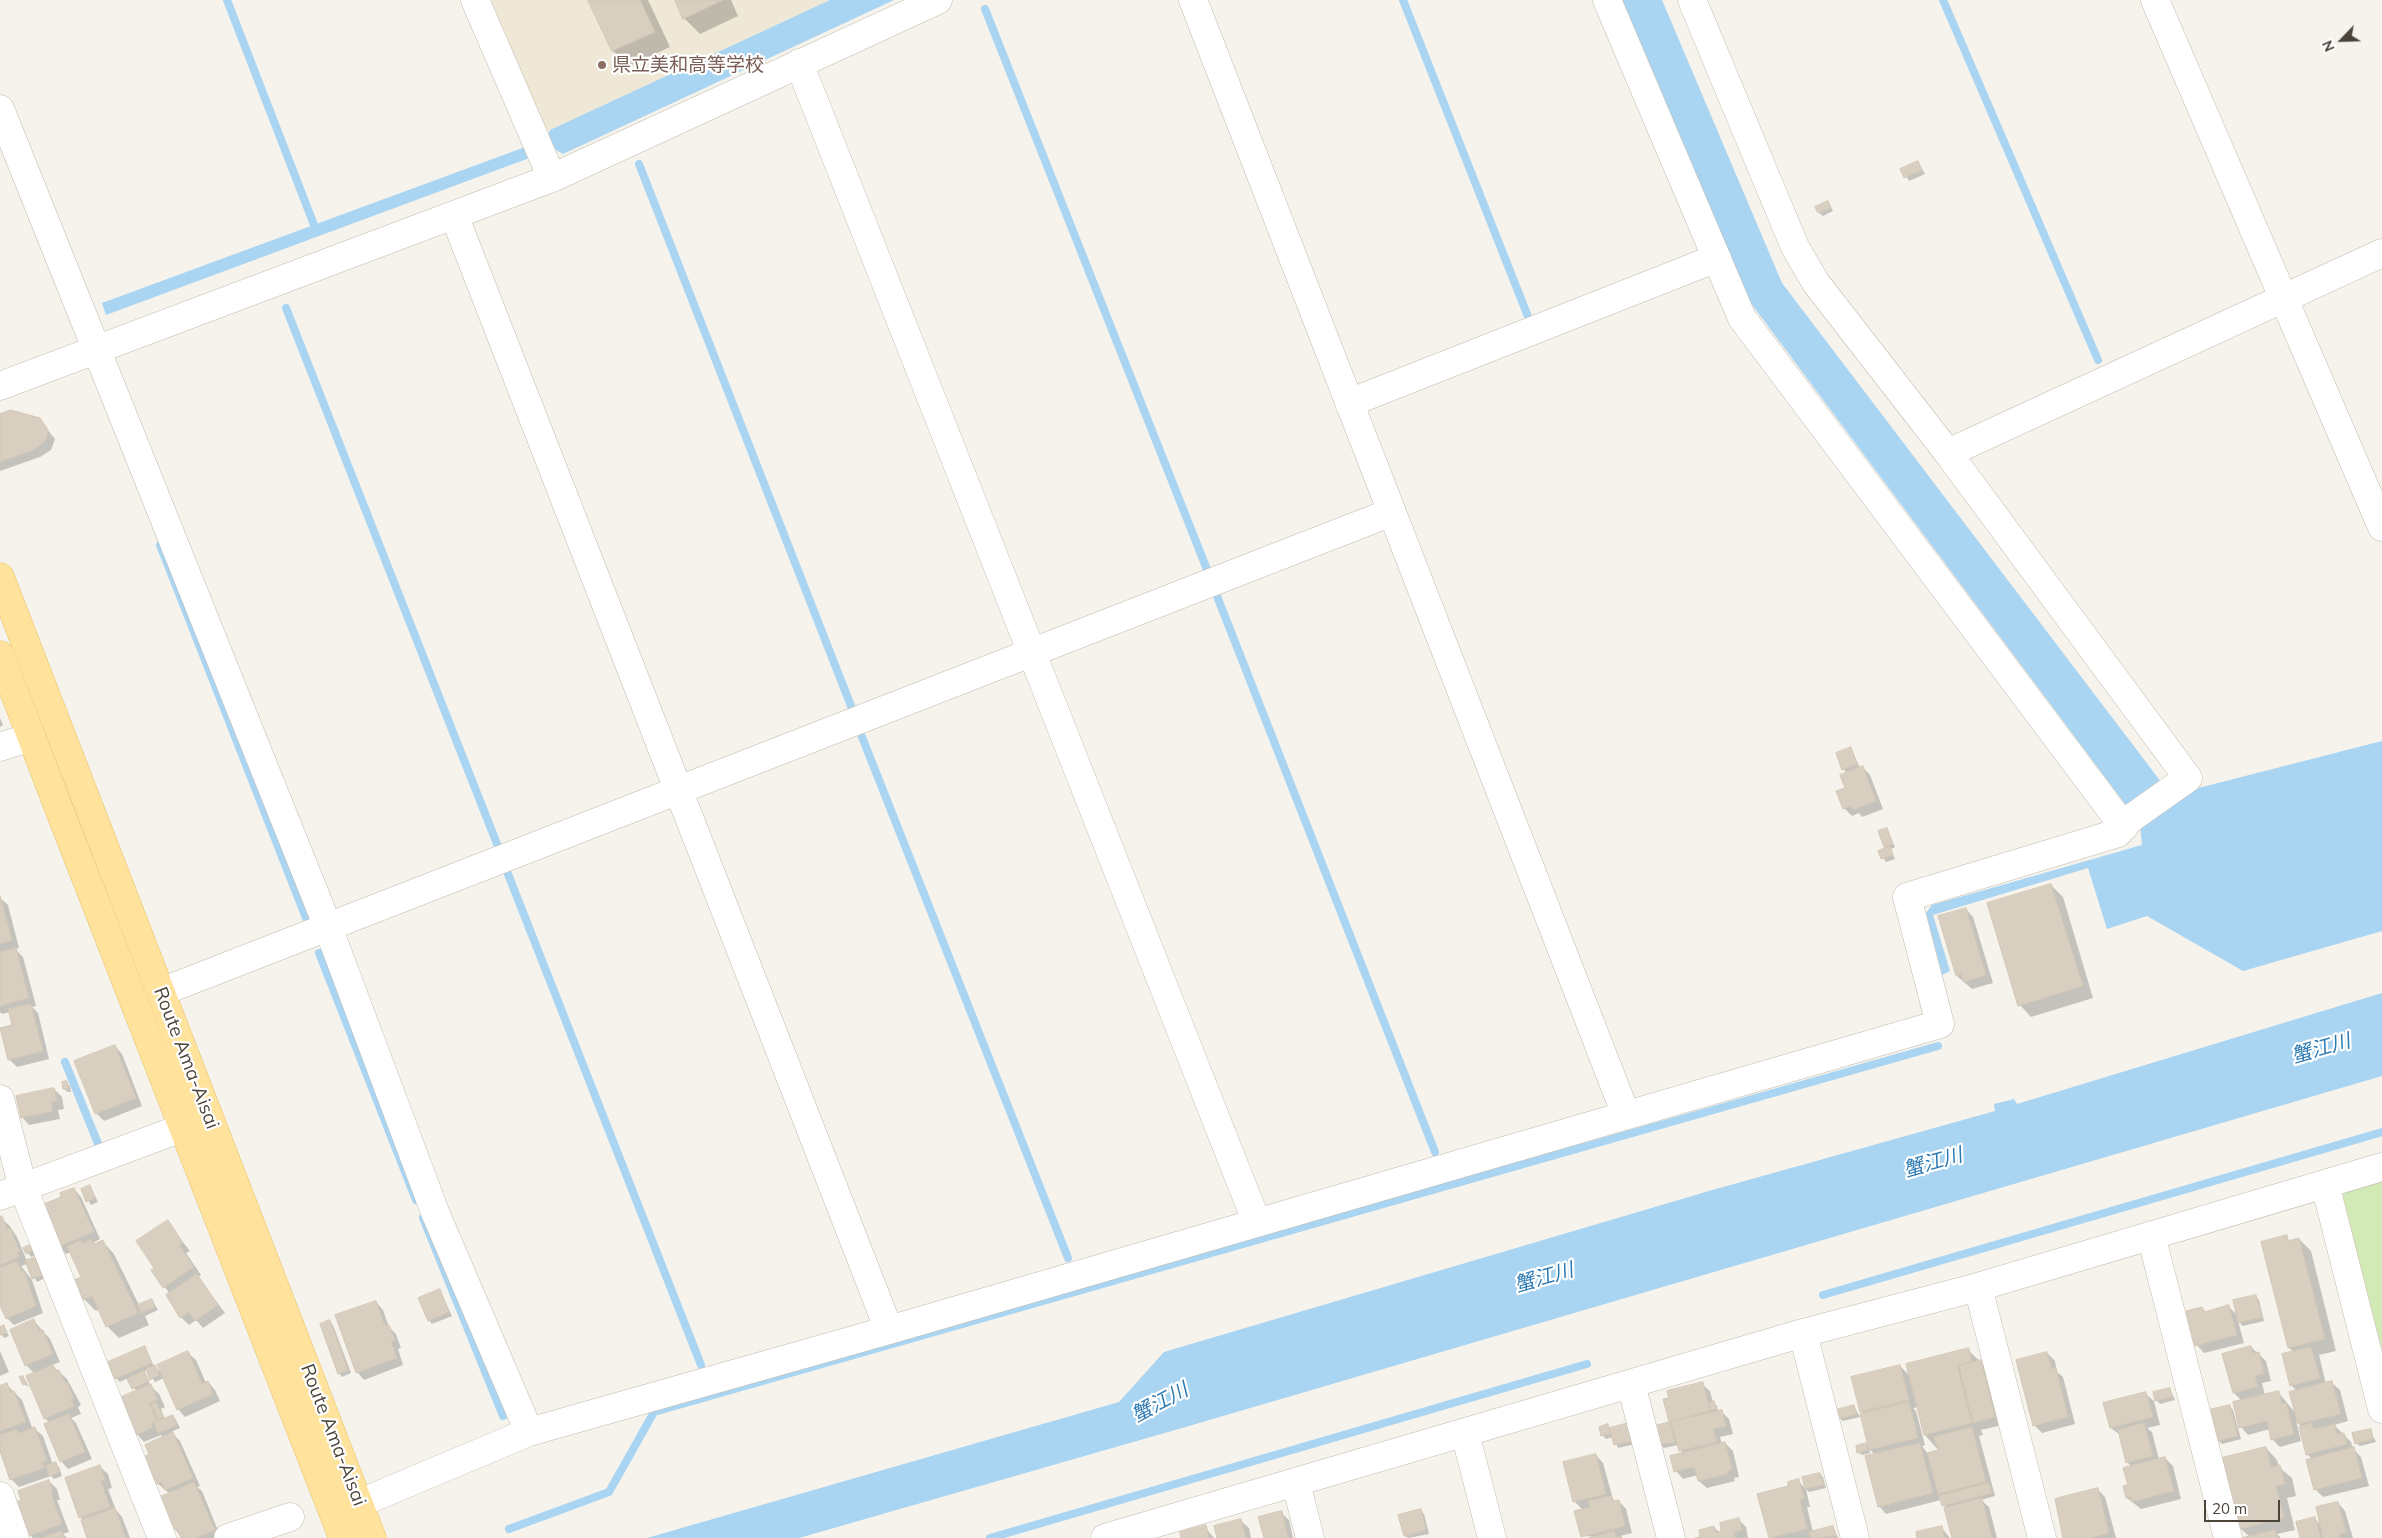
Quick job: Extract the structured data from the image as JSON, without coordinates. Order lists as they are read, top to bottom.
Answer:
{
  "streets": {
    "main road": ["Route Ama-Aisai"]
  },
  "water": ["蟹江川"],
  "places": ["県立美和高等学校"],
  "scale_bar": "20 m",
  "north": "bottom left"
}
